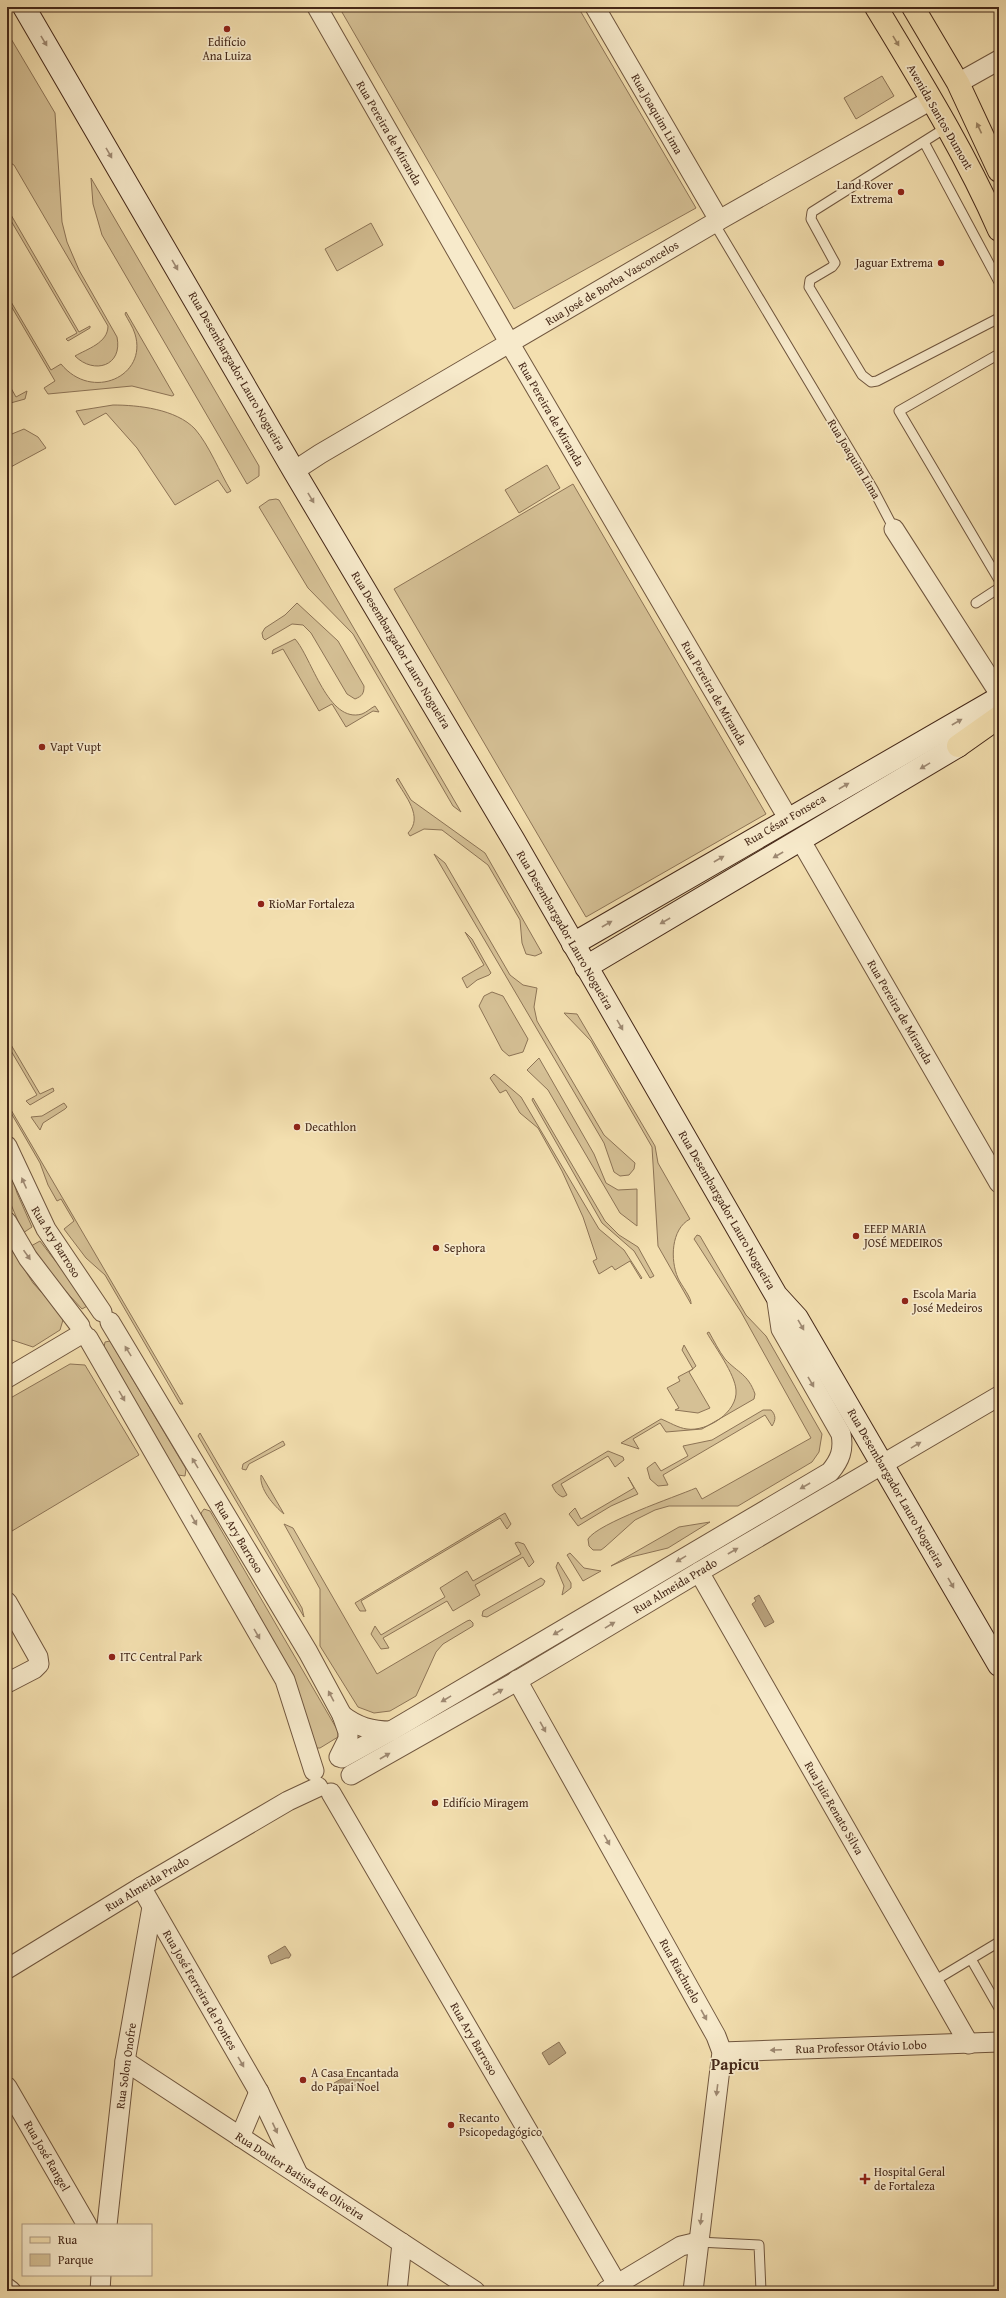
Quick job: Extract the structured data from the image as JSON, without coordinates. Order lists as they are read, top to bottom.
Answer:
{
  "streets": {
    "main road": ["Avenida Santos Dumont"],
    "street": [
      "Rua Joaquim Lima",
      "Rua Pereira de Miranda",
      "Rua José de Borba Vasconcelos",
      "Rua Desembargador Lauro Nogueira",
      "Rua César Fonseca",
      "Rua Ary Barroso",
      "Rua Almeida Prado",
      "Rua Juiz Renato Silva",
      "Rua Riachuelo",
      "Rua José Ferreira de Pontes",
      "Rua Professor Otávio Lobo",
      "Rua Solon Onofre",
      "Rua José Rangel",
      "Rua Doutor Batista de Oliveira"
    ]
  },
  "crossings": [
    ["Rua Joaquim Lima", "Rua José de Borba Vasconcelos"],
    ["Avenida Santos Dumont", "Rua José de Borba Vasconcelos"],
    ["Rua Pereira de Miranda", "Rua José de Borba Vasconcelos"],
    ["Rua Pereira de Miranda", "Rua César Fonseca"],
    ["Rua José de Borba Vasconcelos", "Rua Desembargador Lauro Nogueira"],
    ["Rua Desembargador Lauro Nogueira", "Rua César Fonseca"],
    ["Rua Desembargador Lauro Nogueira", "Rua Almeida Prado"],
    ["Rua Ary Barroso", "Rua Almeida Prado"],
    ["Rua Almeida Prado", "Rua Juiz Renato Silva"],
    ["Rua Almeida Prado", "Rua Riachuelo"],
    ["Rua Almeida Prado", "Rua José Ferreira de Pontes"],
    ["Rua Juiz Renato Silva", "Rua Professor Otávio Lobo"],
    ["Rua Riachuelo", "Rua Professor Otávio Lobo"],
    ["Rua José Ferreira de Pontes", "Rua Solon Onofre"],
    ["Rua José Ferreira de Pontes", "Rua Doutor Batista de Oliveira"],
    ["Rua Solon Onofre", "Rua Doutor Batista de Oliveira"]
  ],
  "one_way": [
    "Rua Desembargador Lauro Nogueira",
    "Rua Riachuelo",
    "Rua José Ferreira de Pontes",
    "Rua Professor Otávio Lobo"
  ],
  "districts": ["Papicu"],
  "places": {
    "other": [
      "Edifício Ana Luiza",
      "Land Rover Extrema",
      "Jaguar Extrema",
      "Vapt Vupt",
      "RioMar Fortaleza",
      "Decathlon",
      "EEEP MARIA JOSÉ MEDEIROS",
      "Sephora",
      "Escola Maria José Medeiros",
      "ITC Central Park",
      "Edifício Miragem",
      "A Casa Encantada do Papai Noel",
      "Recanto Psicopedagógico"
    ],
    "health": ["Hospital Geral de Fortaleza"]
  },
  "legend": ["Rua", "Parque"]
}
